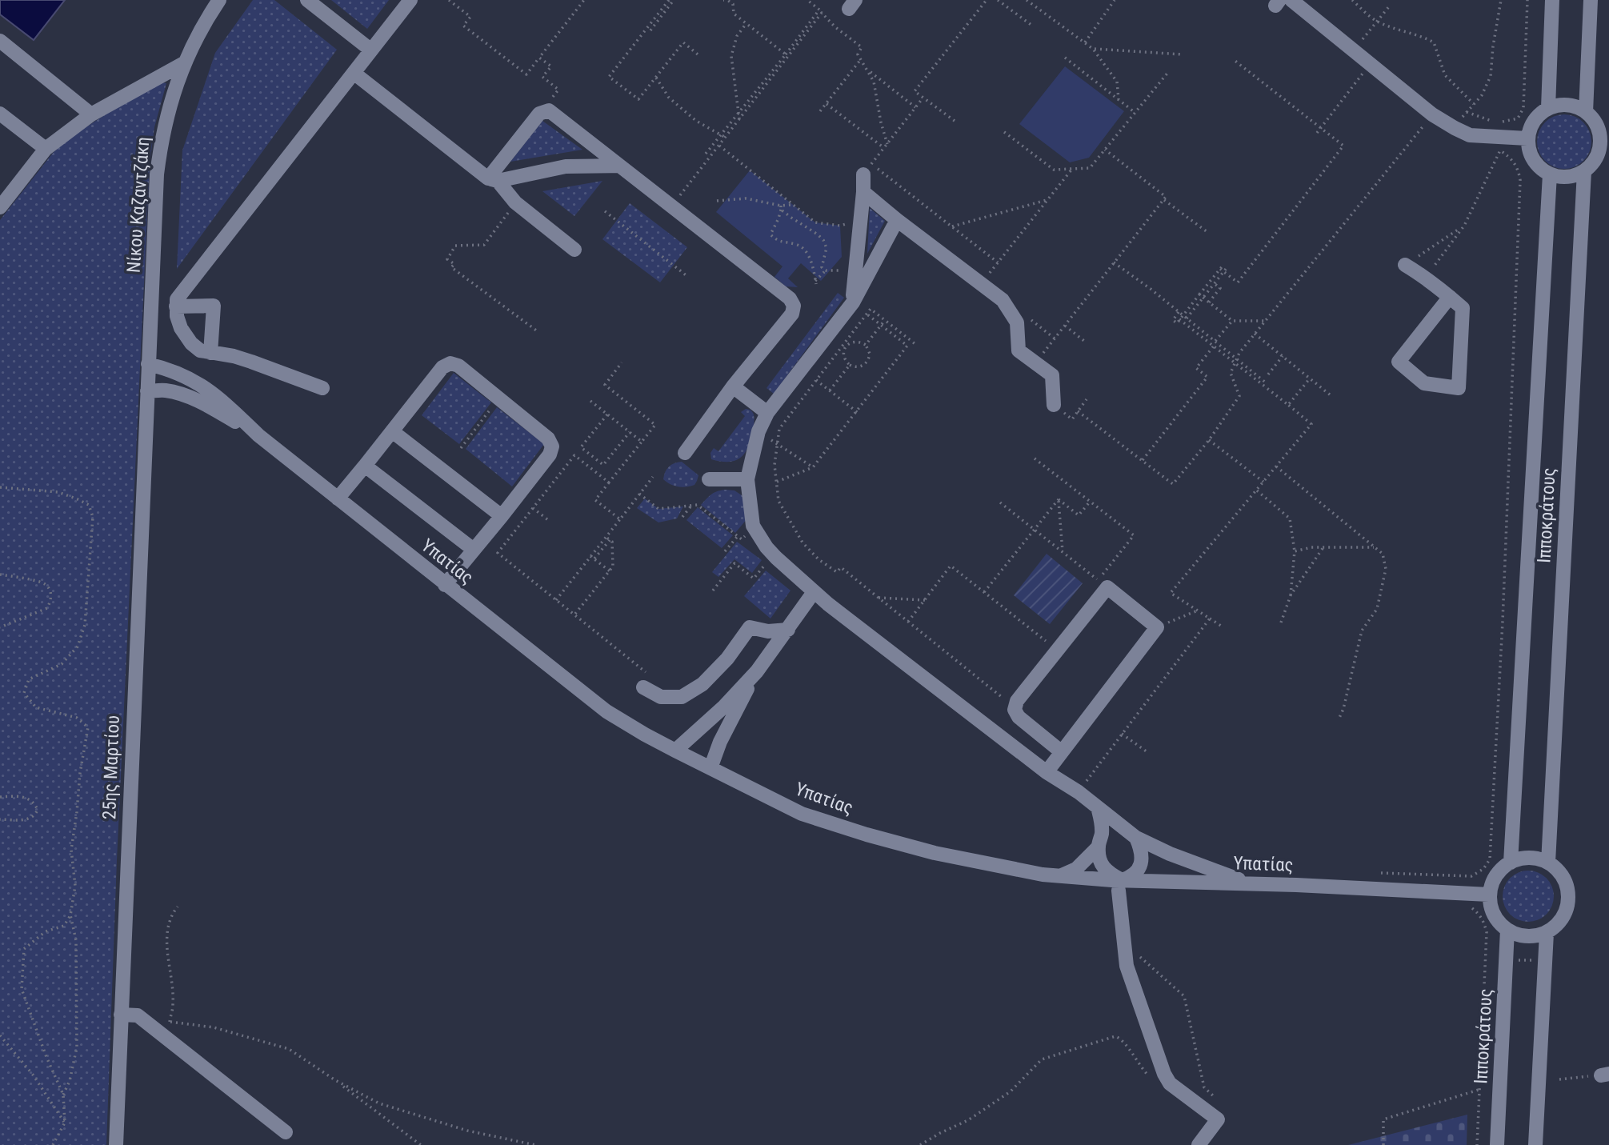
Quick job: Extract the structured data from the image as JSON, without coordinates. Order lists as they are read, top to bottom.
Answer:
{
  "streets": {
    "street": [
      "Νίκου Καζαντζάκη",
      "Ιπποκράτους",
      "Υπατίας",
      "25ης Μαρτίου"
    ]
  },
  "crossings": [
    ["Νίκου Καζαντζάκη", "Υπατίας"],
    ["Νίκου Καζαντζάκη", "25ης Μαρτίου"],
    ["Ιπποκράτους", "Υπατίας"],
    ["Υπατίας", "25ης Μαρτίου"]
  ]
}
